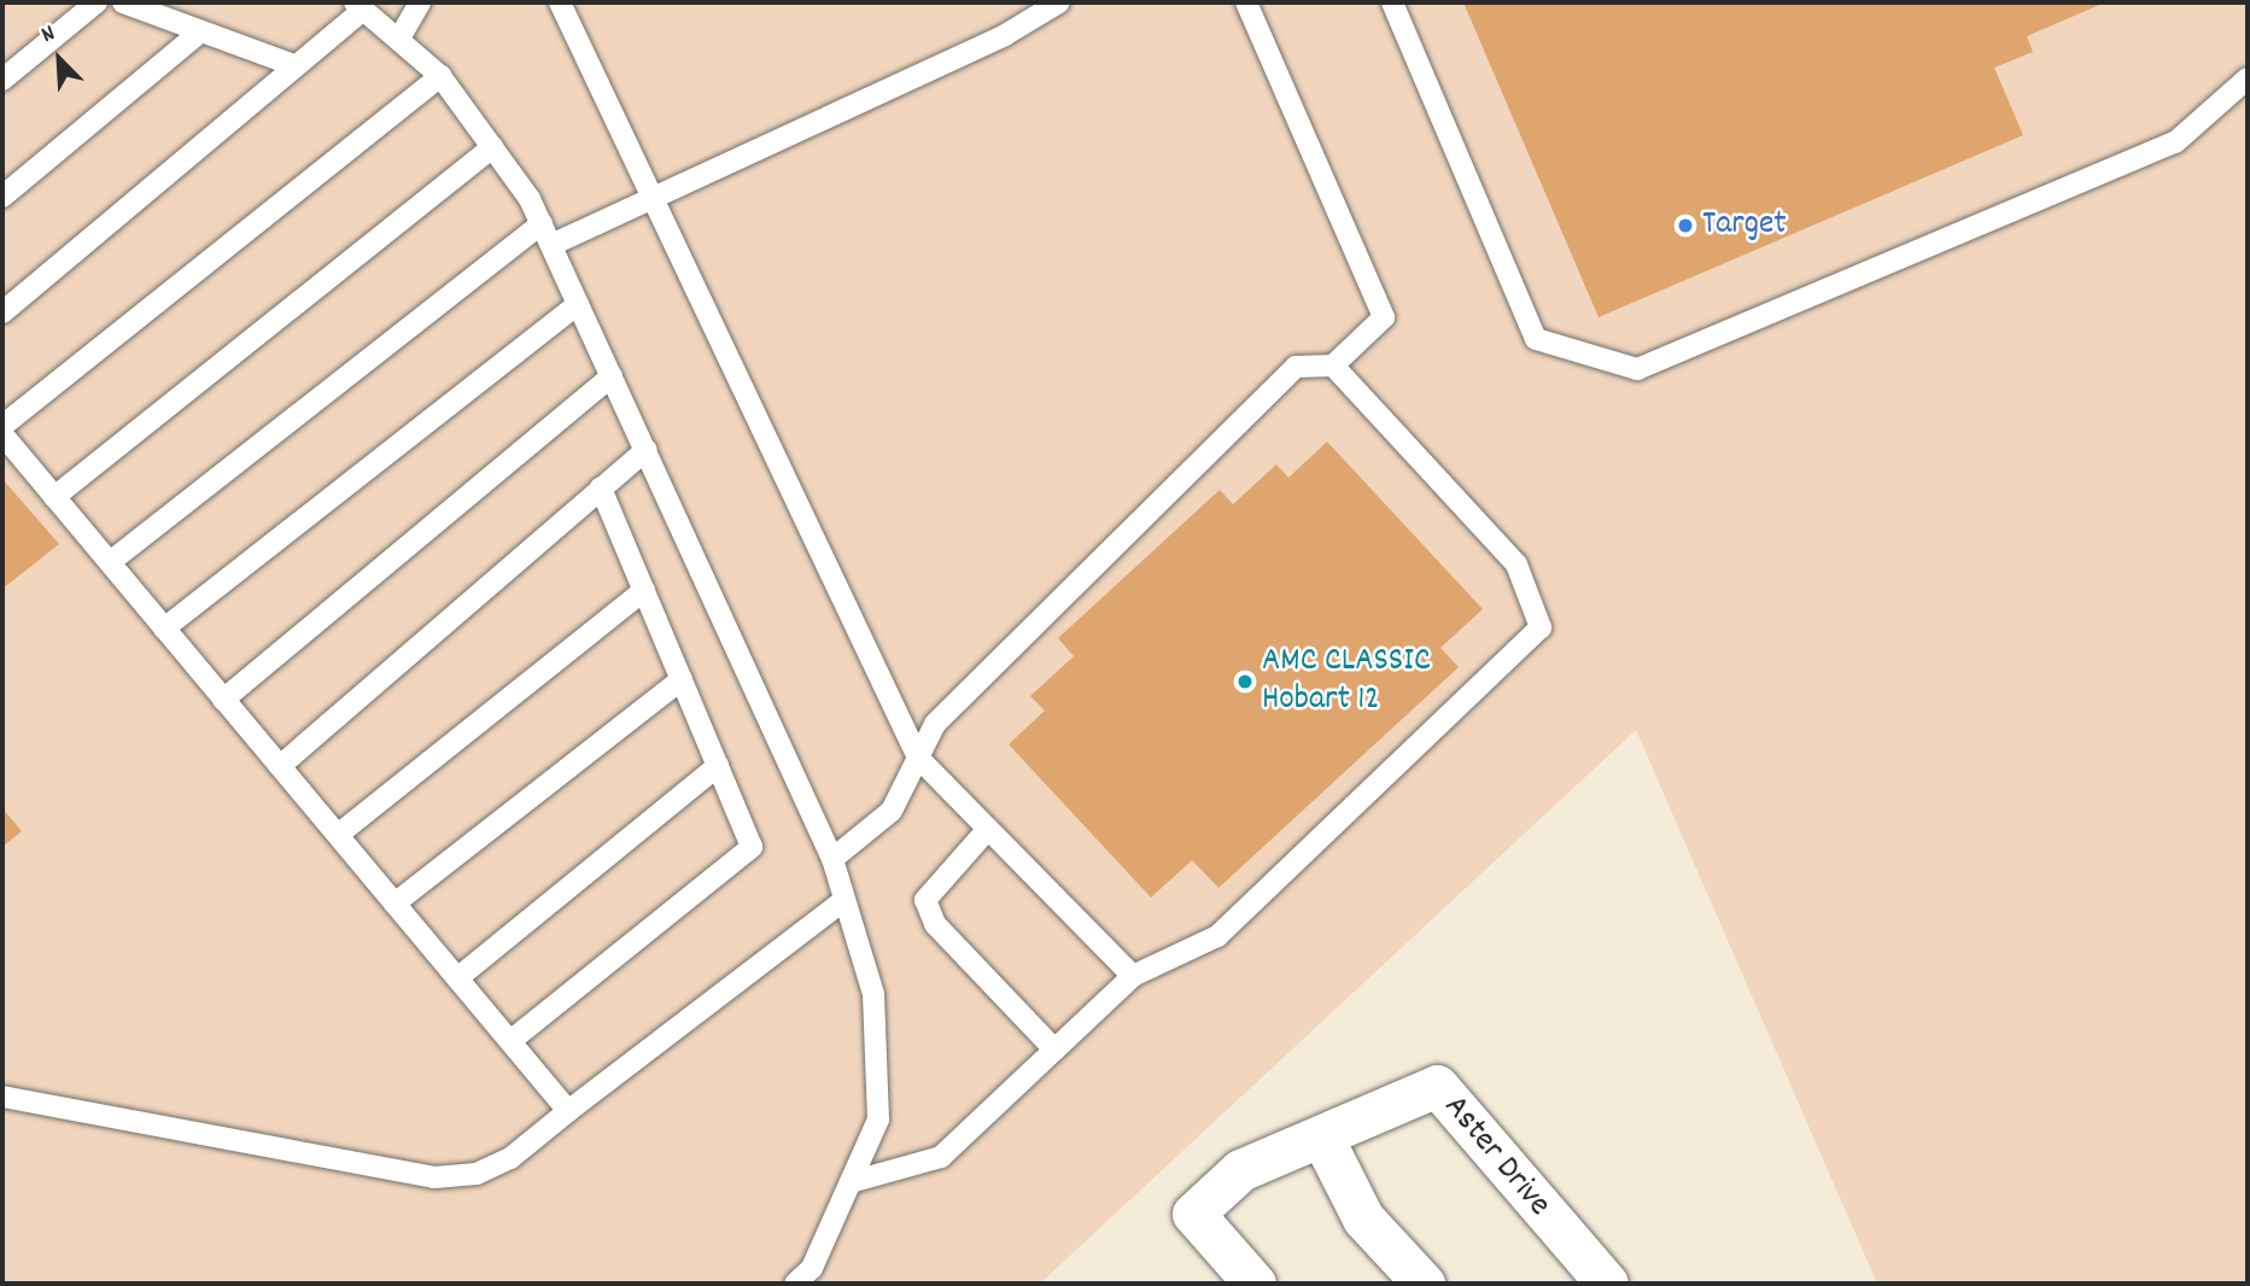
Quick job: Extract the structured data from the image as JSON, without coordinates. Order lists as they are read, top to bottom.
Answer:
{
  "streets": {
    "street": ["Aster Drive"]
  },
  "places": ["Target", "AMC CLASSIC Hobart 12"],
  "north": "top left"
}
